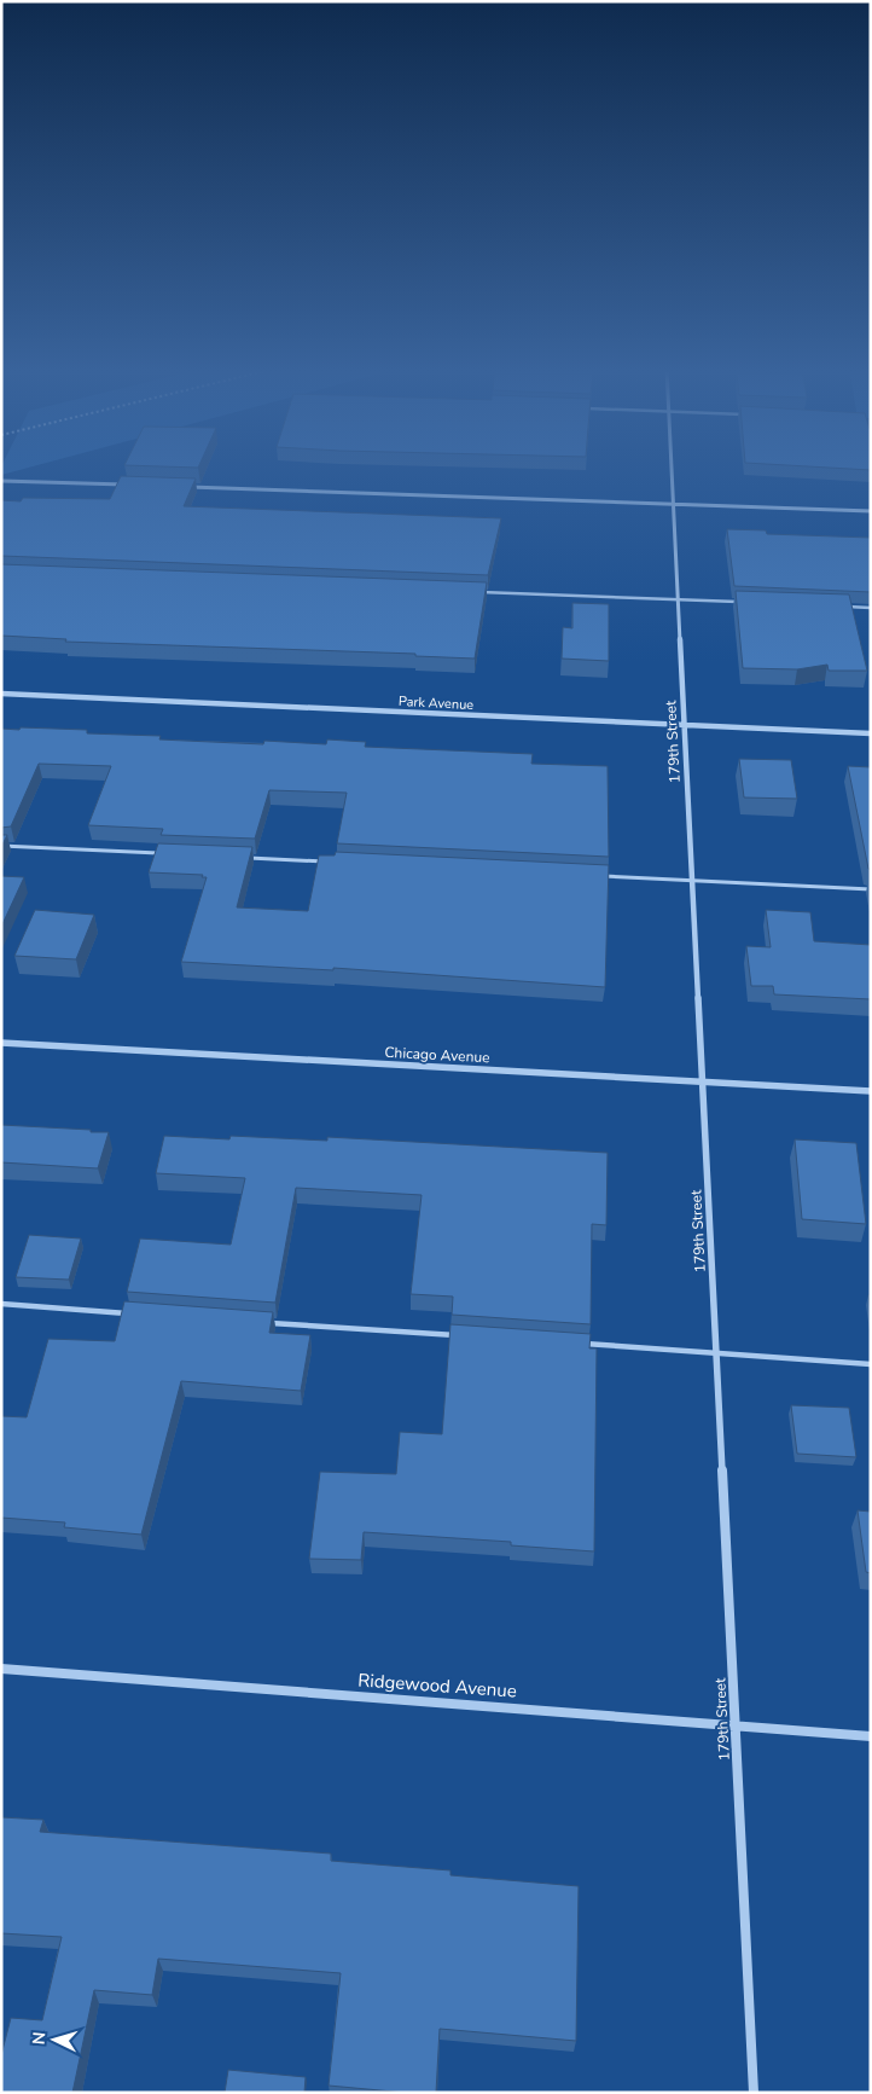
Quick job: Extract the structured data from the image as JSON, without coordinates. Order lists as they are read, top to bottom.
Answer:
{
  "streets": {
    "street": [
      "Park Avenue",
      "179th Street",
      "Chicago Avenue",
      "Ridgewood Avenue"
    ]
  },
  "crossings": [
    ["Park Avenue", "179th Street"],
    ["179th Street", "Chicago Avenue"],
    ["179th Street", "Ridgewood Avenue"]
  ],
  "north": "left"
}
